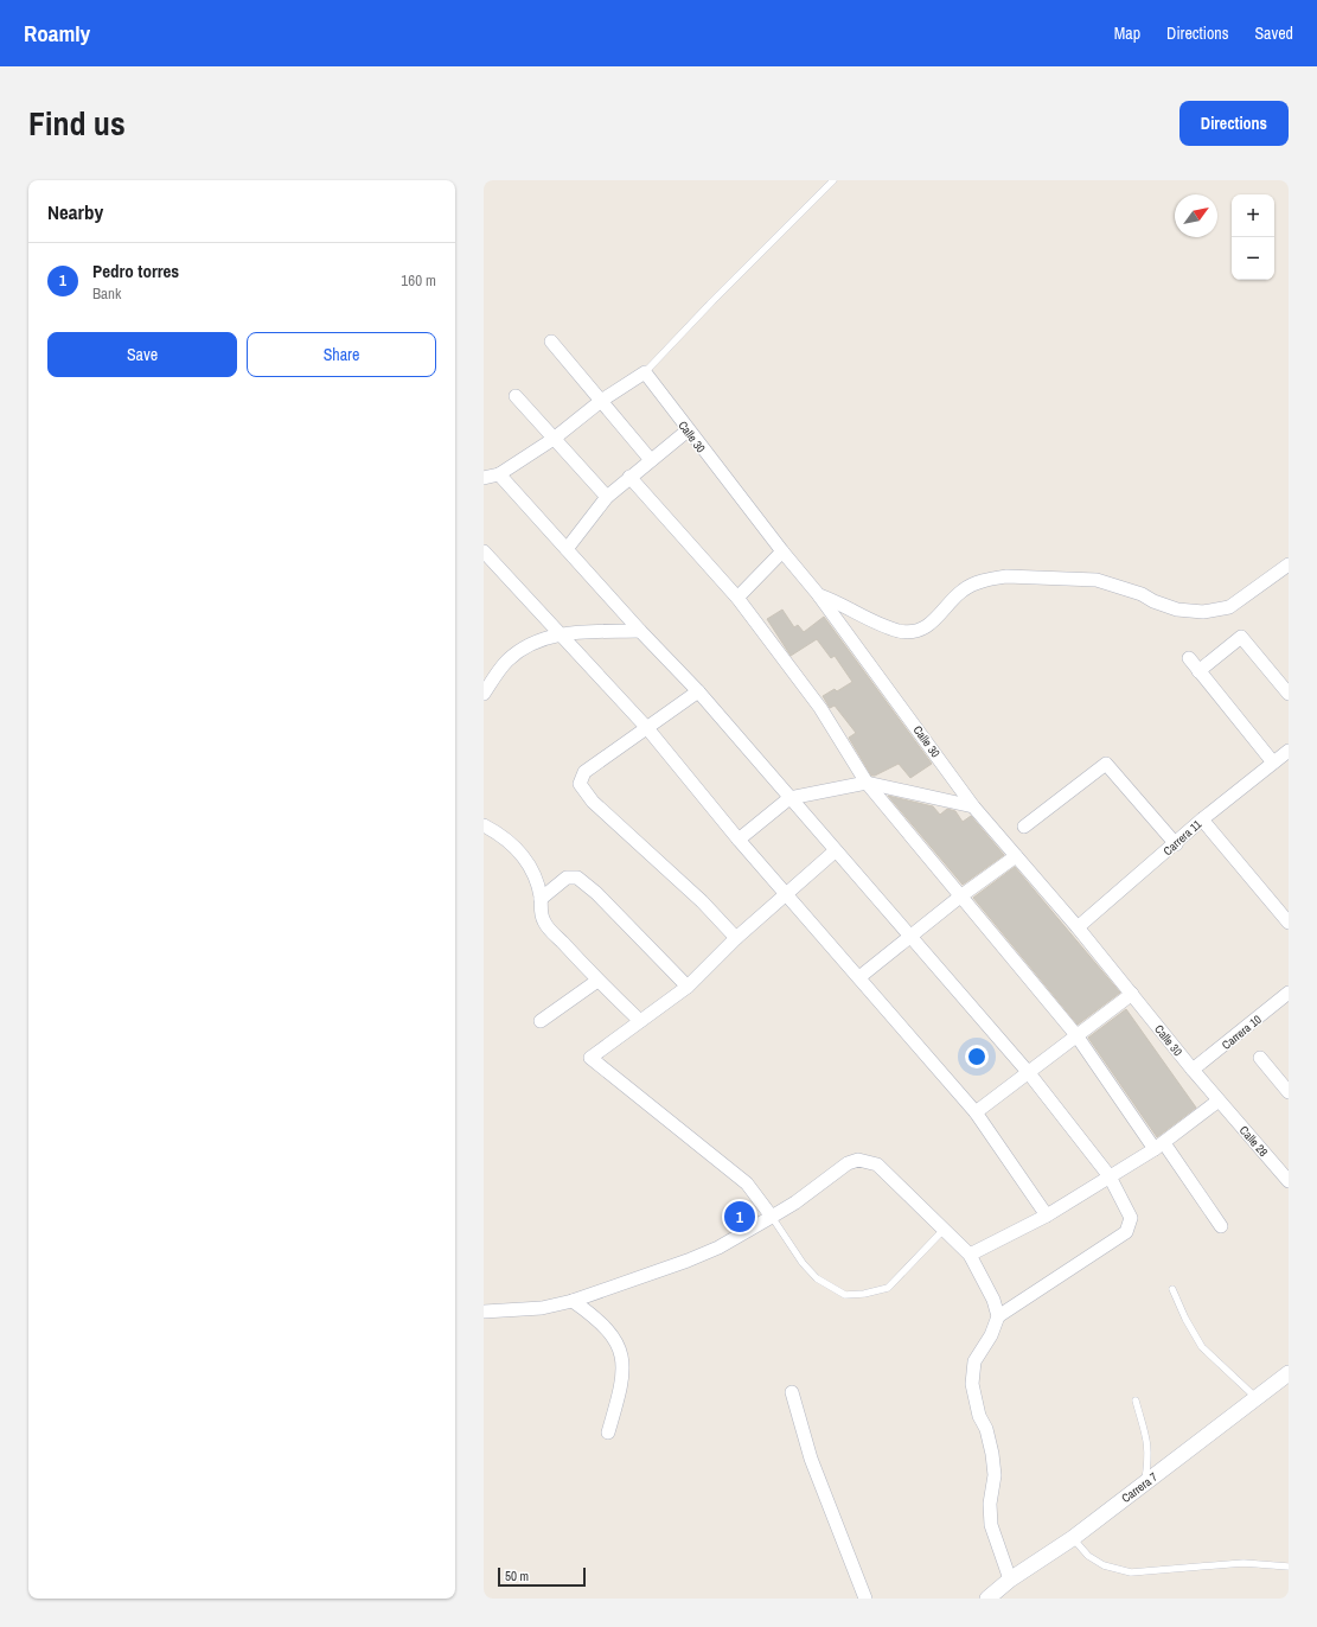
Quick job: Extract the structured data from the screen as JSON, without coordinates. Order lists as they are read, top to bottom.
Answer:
{
  "streets": {
    "street": [
      "Calle 30",
      "Carrera 11",
      "Carrera 10",
      "Calle 28",
      "Carrera 7"
    ]
  },
  "crossings": [
    ["Calle 30", "Carrera 11"],
    ["Calle 30", "Carrera 10"],
    ["Calle 30", "Calle 28"]
  ],
  "scale_bar": "50 m",
  "north": "top right",
  "page": {
    "header": "Roamly",
    "nav": ["Map", "Directions", "Saved"],
    "title": "Find us",
    "buttons": [
      "Directions",
      ["Save", "Share"]
    ],
    "heading": "Nearby",
    "map_buttons": ["+", "−"],
    "list": [
      {
        "mark": "1",
        "name": "Pedro torres",
        "note": "Bank",
        "value": "160 m"
      }
    ],
    "pins": "1",
    "scale": "50 m"
  }
}
